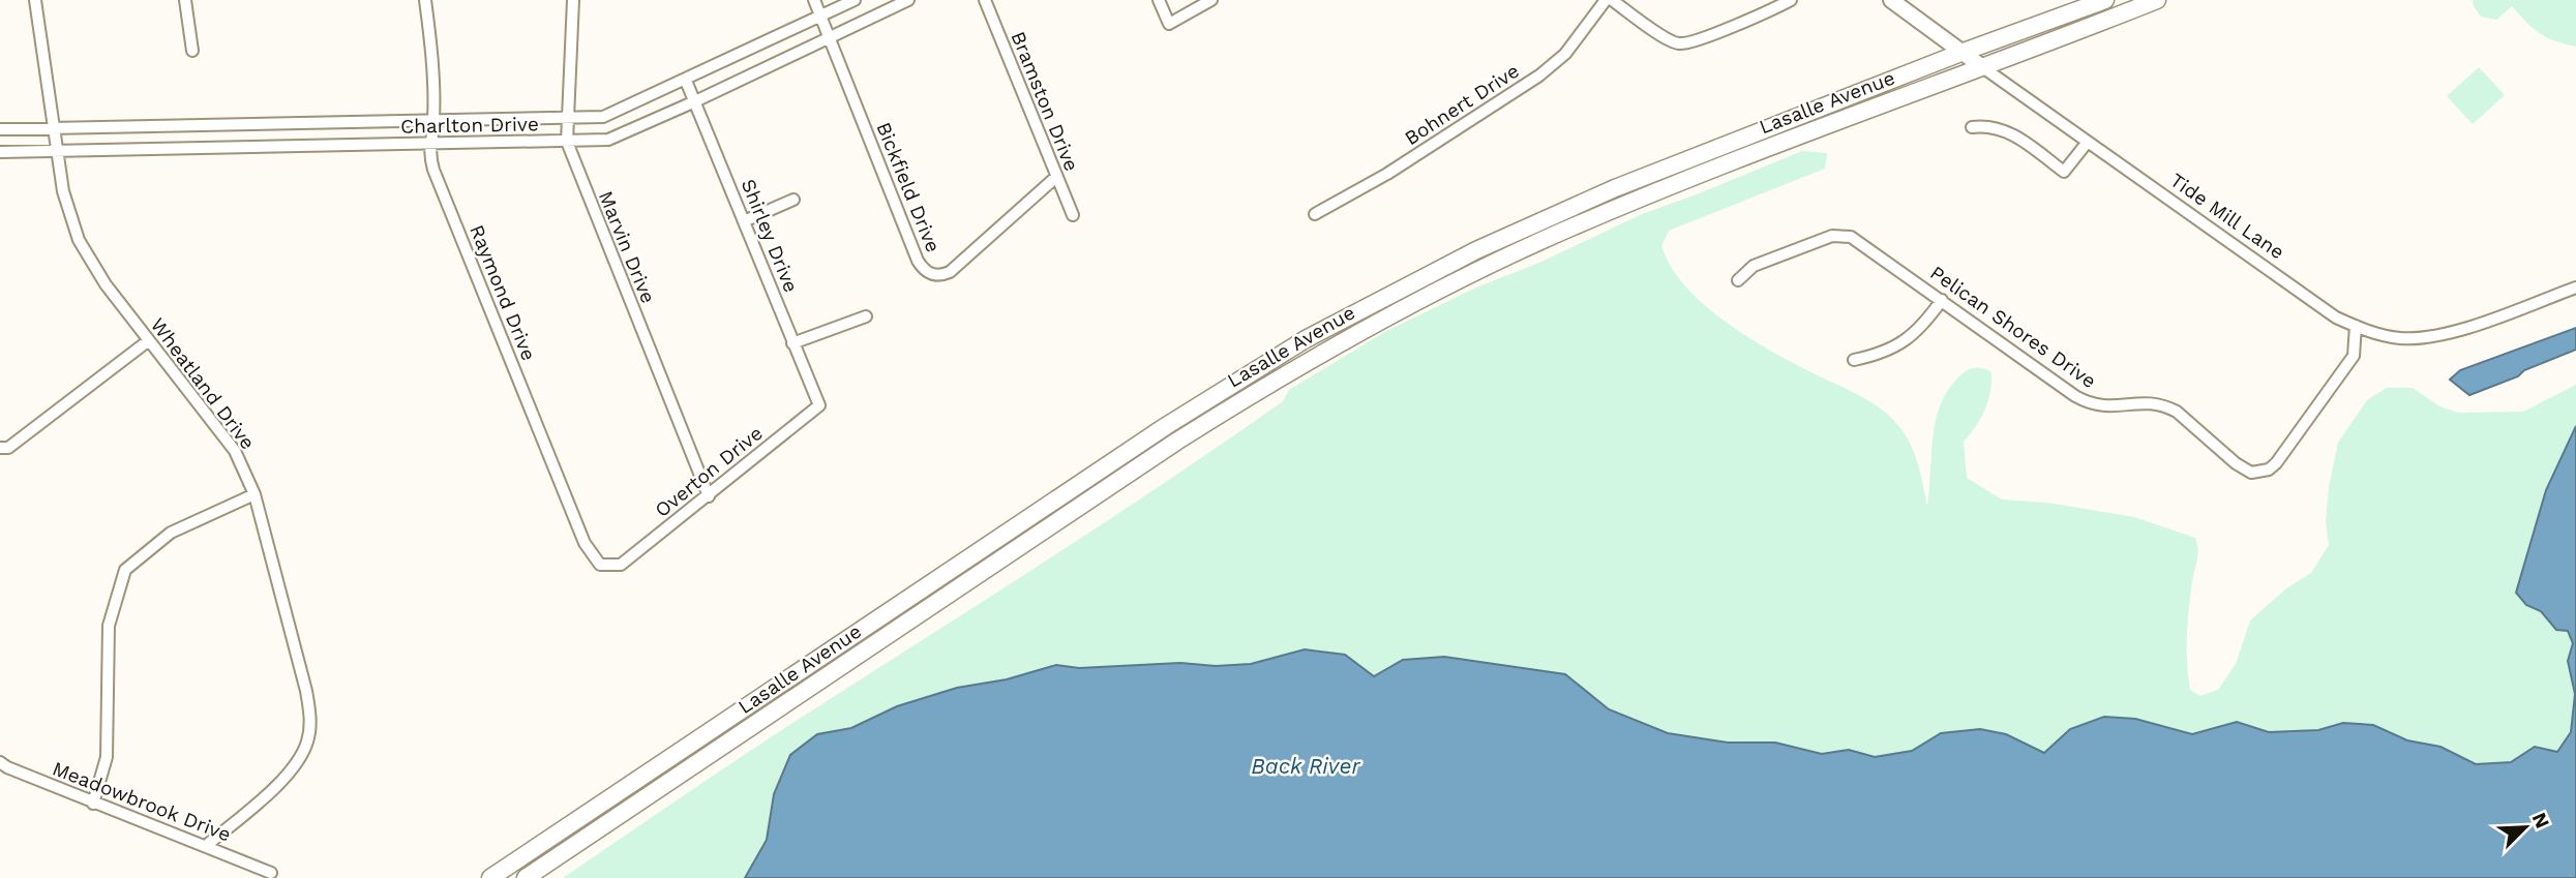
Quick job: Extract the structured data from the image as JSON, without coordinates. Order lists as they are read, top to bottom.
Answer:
{
  "streets": {
    "main road": ["Lasalle Avenue"],
    "street": [
      "Bramston Drive",
      "Bohnert Drive",
      "Charlton Drive",
      "Bickfield Drive",
      "Tide Mill Lane",
      "Shirley Drive",
      "Marvin Drive",
      "Raymond Drive",
      "Pelican Shores Drive",
      "Wheatland Drive",
      "Overton Drive",
      "Meadowbrook Drive"
    ]
  },
  "crossings": [
    ["Bramston Drive", "Bickfield Drive"],
    ["Lasalle Avenue", "Tide Mill Lane"],
    ["Charlton Drive", "Bickfield Drive"],
    ["Charlton Drive", "Shirley Drive"],
    ["Charlton Drive", "Marvin Drive"],
    ["Charlton Drive", "Raymond Drive"],
    ["Charlton Drive", "Wheatland Drive"],
    ["Tide Mill Lane", "Pelican Shores Drive"],
    ["Shirley Drive", "Overton Drive"],
    ["Marvin Drive", "Overton Drive"],
    ["Raymond Drive", "Overton Drive"],
    ["Wheatland Drive", "Meadowbrook Drive"]
  ],
  "water": ["Back River"],
  "north": "top right"
}
